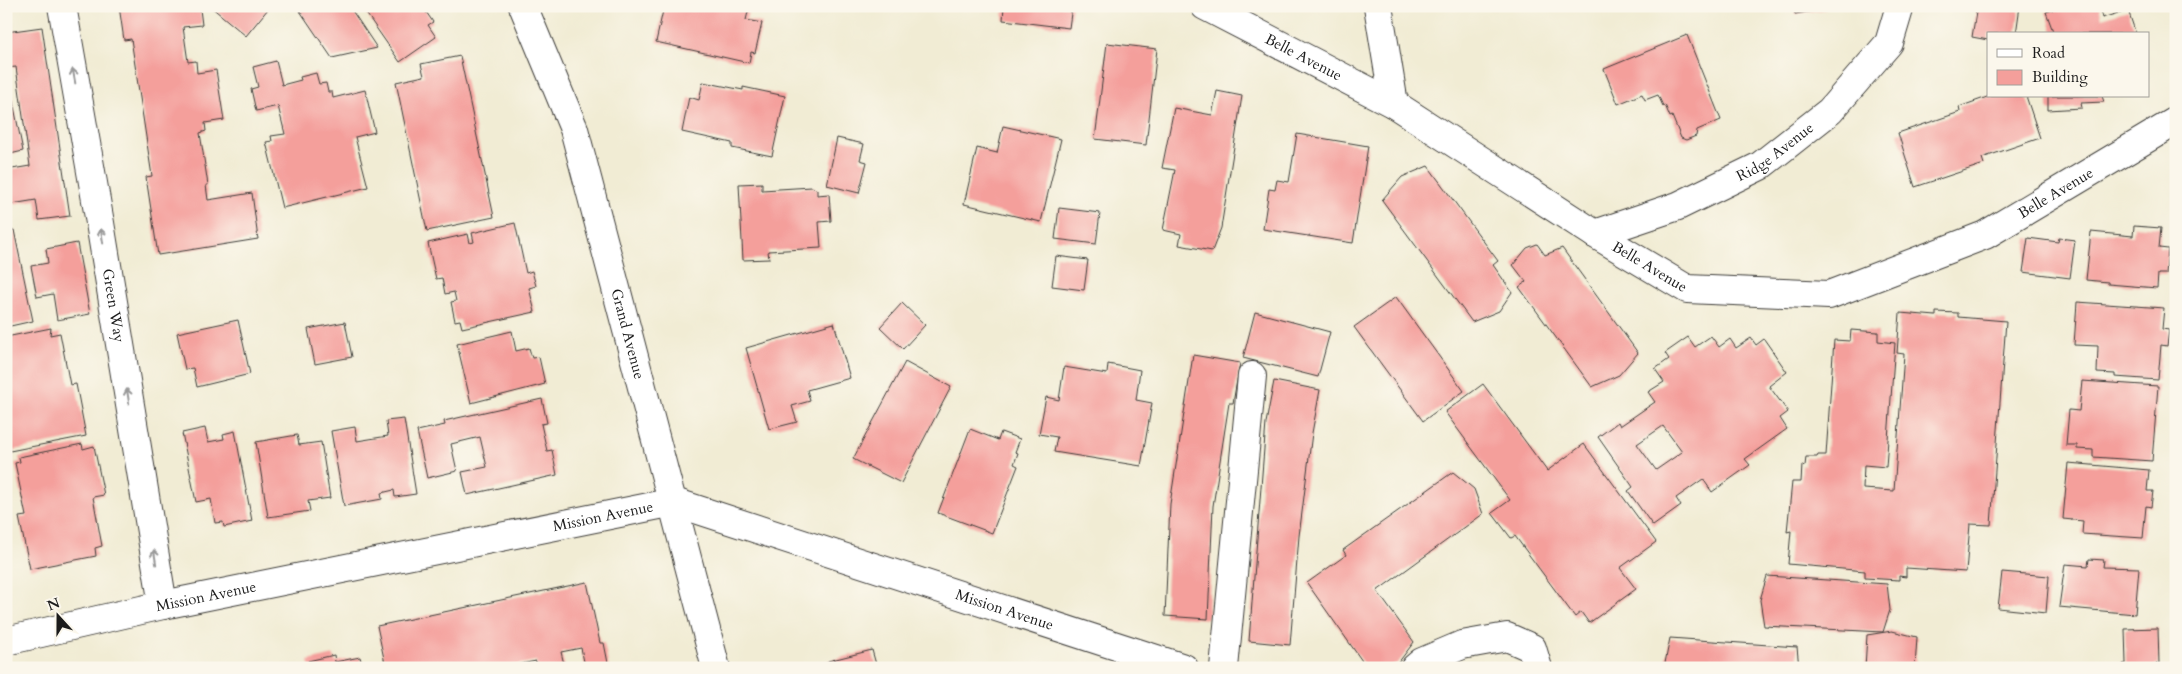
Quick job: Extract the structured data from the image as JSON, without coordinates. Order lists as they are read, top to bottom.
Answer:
{
  "streets": {
    "street": [
      "Belle Avenue",
      "Ridge Avenue",
      "Green Way",
      "Grand Avenue",
      "Mission Avenue"
    ]
  },
  "crossings": [
    ["Belle Avenue", "Ridge Avenue"],
    ["Green Way", "Mission Avenue"],
    ["Grand Avenue", "Mission Avenue"]
  ],
  "one_way": ["Green Way"],
  "legend": ["Road", "Building"],
  "north": "top"
}
